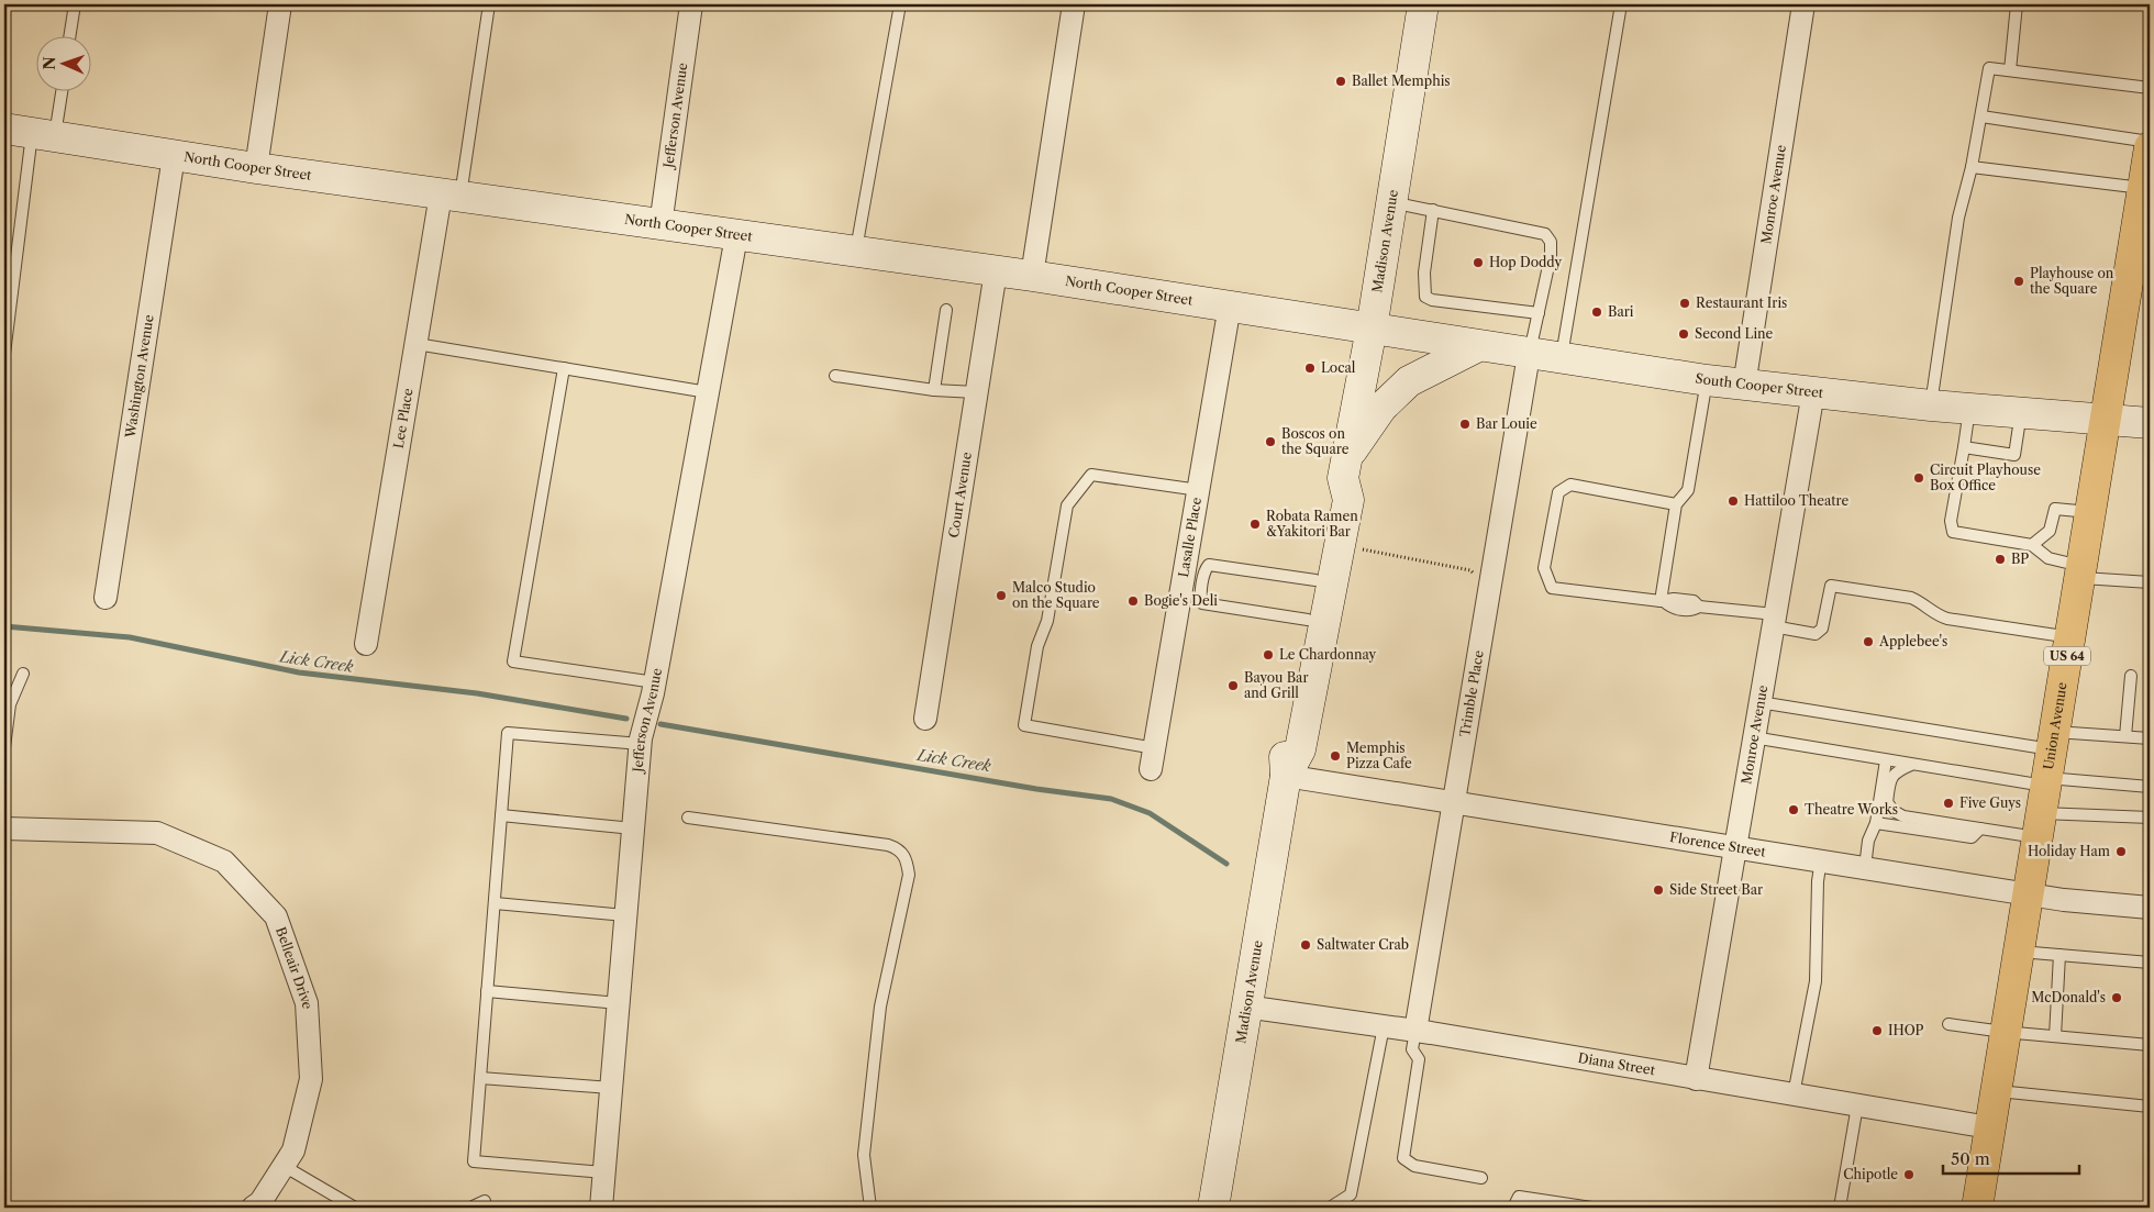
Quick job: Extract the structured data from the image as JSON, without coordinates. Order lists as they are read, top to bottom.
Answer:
{
  "streets": {
    "main road": ["US 64", "Union Avenue"],
    "street": [
      "Jefferson Avenue",
      "North Cooper Street",
      "Monroe Avenue",
      "Madison Avenue",
      "Washington Avenue",
      "South Cooper Street",
      "Lee Place",
      "Court Avenue",
      "Lasalle Place",
      "Trimble Place",
      "Florence Street",
      "Belleair Drive",
      "Diana Street"
    ]
  },
  "crossings": [
    ["Jefferson Avenue", "North Cooper Street"],
    ["North Cooper Street", "Madison Avenue"],
    ["North Cooper Street", "Washington Avenue"],
    ["North Cooper Street", "South Cooper Street"],
    ["North Cooper Street", "Lee Place"],
    ["North Cooper Street", "Court Avenue"],
    ["North Cooper Street", "Lasalle Place"],
    ["Monroe Avenue", "South Cooper Street"],
    ["Monroe Avenue", "Florence Street"],
    ["Monroe Avenue", "Diana Street"],
    ["Madison Avenue", "South Cooper Street"],
    ["Madison Avenue", "Florence Street"],
    ["Madison Avenue", "Diana Street"],
    ["South Cooper Street", "Trimble Place"],
    ["South Cooper Street", "Union Avenue"],
    ["Trimble Place", "Florence Street"],
    ["Trimble Place", "Diana Street"],
    ["Union Avenue", "Florence Street"],
    ["Union Avenue", "Diana Street"]
  ],
  "water": ["Lick Creek"],
  "places": [
    "Ballet Memphis",
    "Hop Doddy",
    "Playhouse on the Square",
    "Restaurant Iris",
    "Bari",
    "Second Line",
    "Local",
    "Bar Louie",
    "Boscos on the Square",
    "Circuit Playhouse Box Office",
    "Hattiloo Theatre",
    "Robata Ramen &Yakitori Bar",
    "BP",
    "Malco Studio on the Square",
    "Bogie's Deli",
    "Applebee's",
    "Le Chardonnay",
    "Bayou Bar and Grill",
    "Memphis Pizza Cafe",
    "Five Guys",
    "Theatre Works",
    "Holiday Ham",
    "Side Street Bar",
    "Saltwater Crab",
    "McDonald's",
    "IHOP",
    "Chipotle"
  ],
  "scale_bar": "50 m",
  "north": "left"
}
